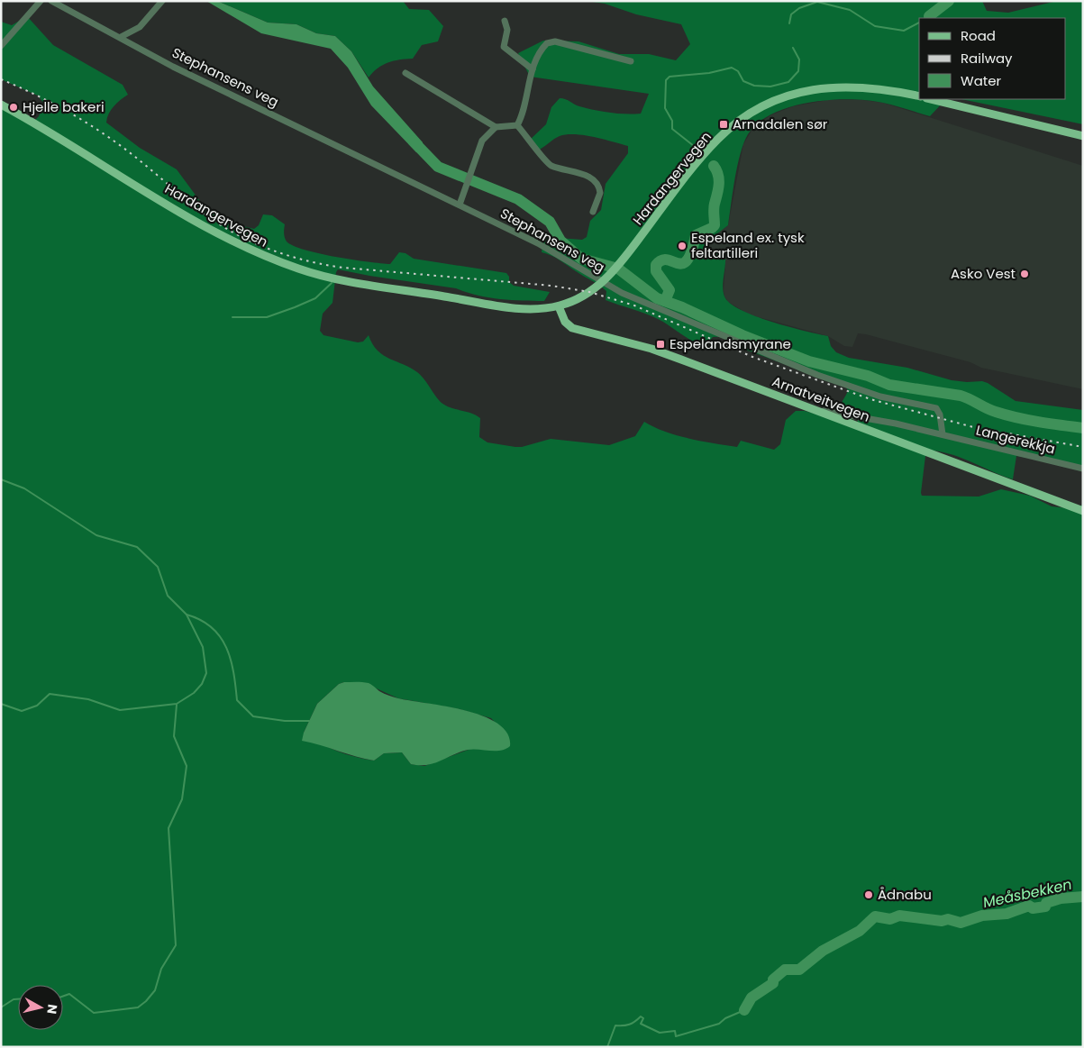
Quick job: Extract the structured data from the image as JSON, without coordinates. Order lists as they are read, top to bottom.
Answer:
{
  "streets": {
    "main road": ["Hardangervegen", "Arnatveitvegen"],
    "street": ["Stephansens veg", "Langerekkja"]
  },
  "crossings": [
    ["Stephansens veg", "Langerekkja"],
    ["Hardangervegen", "Arnatveitvegen"],
    ["Arnatveitvegen", "Langerekkja"]
  ],
  "water": ["Meåsbekken"],
  "places": {
    "other": [
      "Hjelle bakeri",
      "Espeland ex. tysk feltartilleri",
      "Asko Vest",
      "Ådnabu"
    ],
    "transit": ["Arnadalen sør", "Espelandsmyrane"]
  },
  "legend": ["Road", "Railway", "Water"],
  "north": "right"
}
